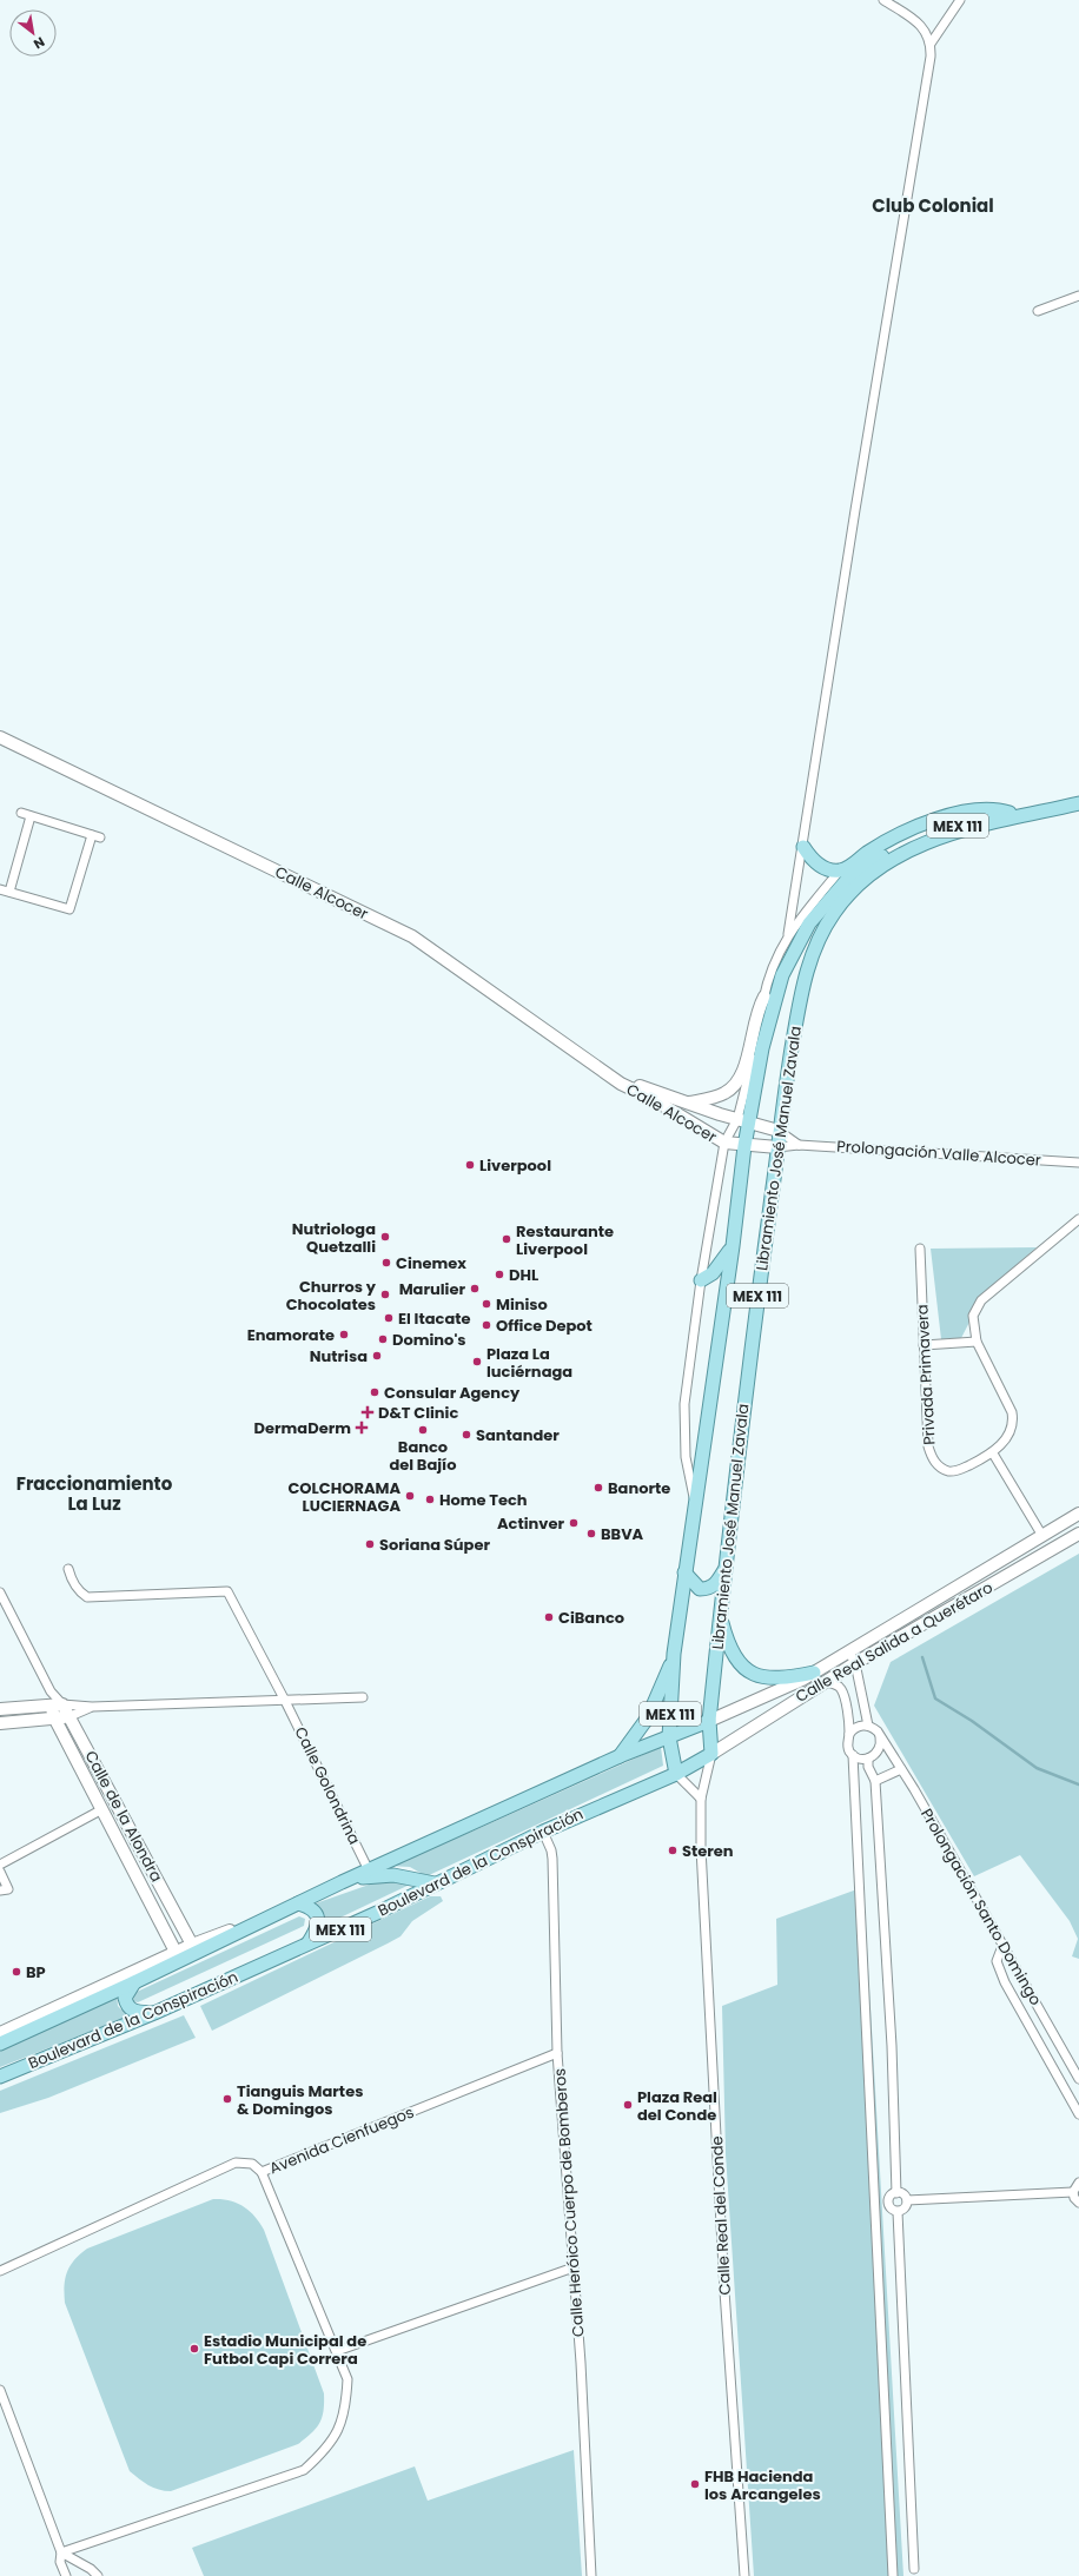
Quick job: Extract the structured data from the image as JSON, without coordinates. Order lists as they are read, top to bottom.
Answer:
{
  "streets": {
    "main road": ["MEX 111", "Libramiento José Manuel Zavala", "Boulevard de la Conspiración"],
    "street": [
      "Calle Alcocer",
      "Prolongación Valle Alcocer",
      "Privada Primavera",
      "Calle Real Salida a Querétaro",
      "Calle Golondrina",
      "Calle de la Alondra",
      "Prolongación Santo Domingo",
      "Avenida Cienfuegos",
      "Calle Heróico Cuerpo de Bomberos",
      "Calle Real del Conde"
    ]
  },
  "crossings": [
    ["MEX 111", "Libramiento José Manuel Zavala"],
    ["MEX 111", "Calle Real Salida a Querétaro"],
    ["MEX 111", "Boulevard de la Conspiración"],
    ["MEX 111", "Calle Real del Conde"],
    ["Calle Alcocer", "Libramiento José Manuel Zavala"],
    ["Calle Alcocer", "Prolongación Valle Alcocer"],
    ["Libramiento José Manuel Zavala", "Prolongación Valle Alcocer"],
    ["Libramiento José Manuel Zavala", "Calle Real Salida a Querétaro"],
    ["Calle Real Salida a Querétaro", "Calle Real del Conde"],
    ["Calle Golondrina", "Boulevard de la Conspiración"],
    ["Boulevard de la Conspiración", "Calle Heróico Cuerpo de Bomberos"],
    ["Avenida Cienfuegos", "Calle Heróico Cuerpo de Bomberos"]
  ],
  "districts": ["Club Colonial", "Fraccionamiento La Luz"],
  "places": {
    "other": [
      "Liverpool",
      "Nutriologa Quetzalli",
      "Restaurante Liverpool",
      "Cinemex",
      "DHL",
      "Marulier",
      "Churros y Chocolates",
      "Miniso",
      "El Itacate",
      "Office Depot",
      "Enamorate",
      "Domino's",
      "Nutrisa",
      "Plaza La luciérnaga",
      "Consular Agency",
      "Banco del Bajío",
      "Santander",
      "Banorte",
      "COLCHORAMA LUCIERNAGA",
      "Home Tech",
      "Actinver",
      "BBVA",
      "Soriana Súper",
      "CiBanco",
      "Steren",
      "BP",
      "Tianguis Martes & Domingos",
      "Plaza Real del Conde",
      "Estadio Municipal de Futbol Capi Correra",
      "FHB Hacienda los Arcangeles"
    ],
    "health": ["D&T Clinic", "DermaDerm"]
  },
  "north": "bottom right"
}
